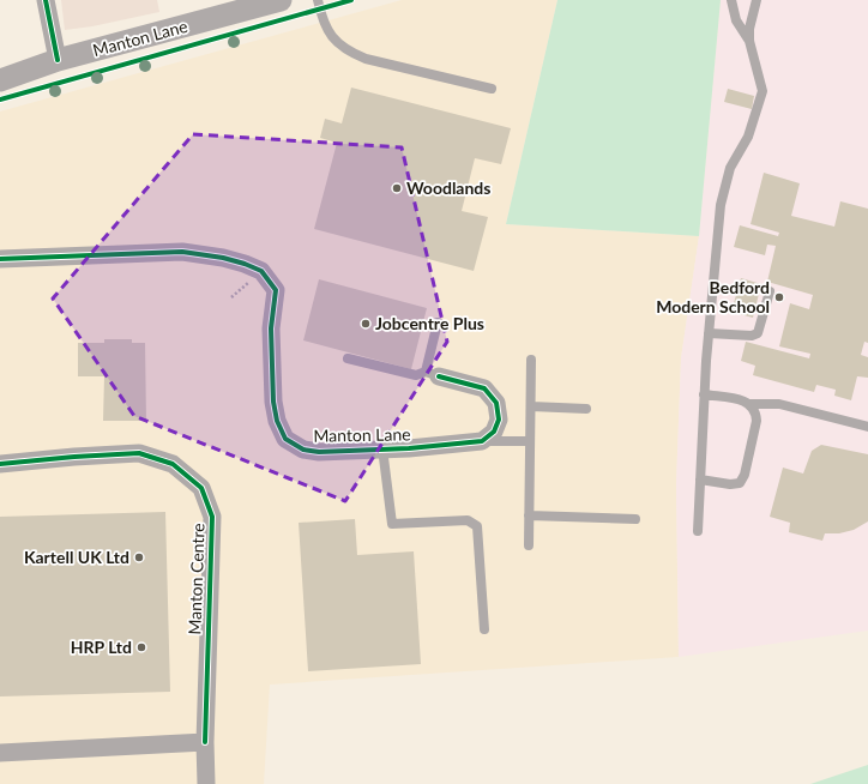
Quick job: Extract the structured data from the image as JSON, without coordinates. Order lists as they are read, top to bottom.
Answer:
{
  "streets": {
    "street": ["Manton Lane", "Manton Centre"]
  },
  "places": [
    "Woodlands",
    "Bedford Modern School",
    "Jobcentre Plus",
    "Kartell UK Ltd",
    "HRP Ltd"
  ]
}
